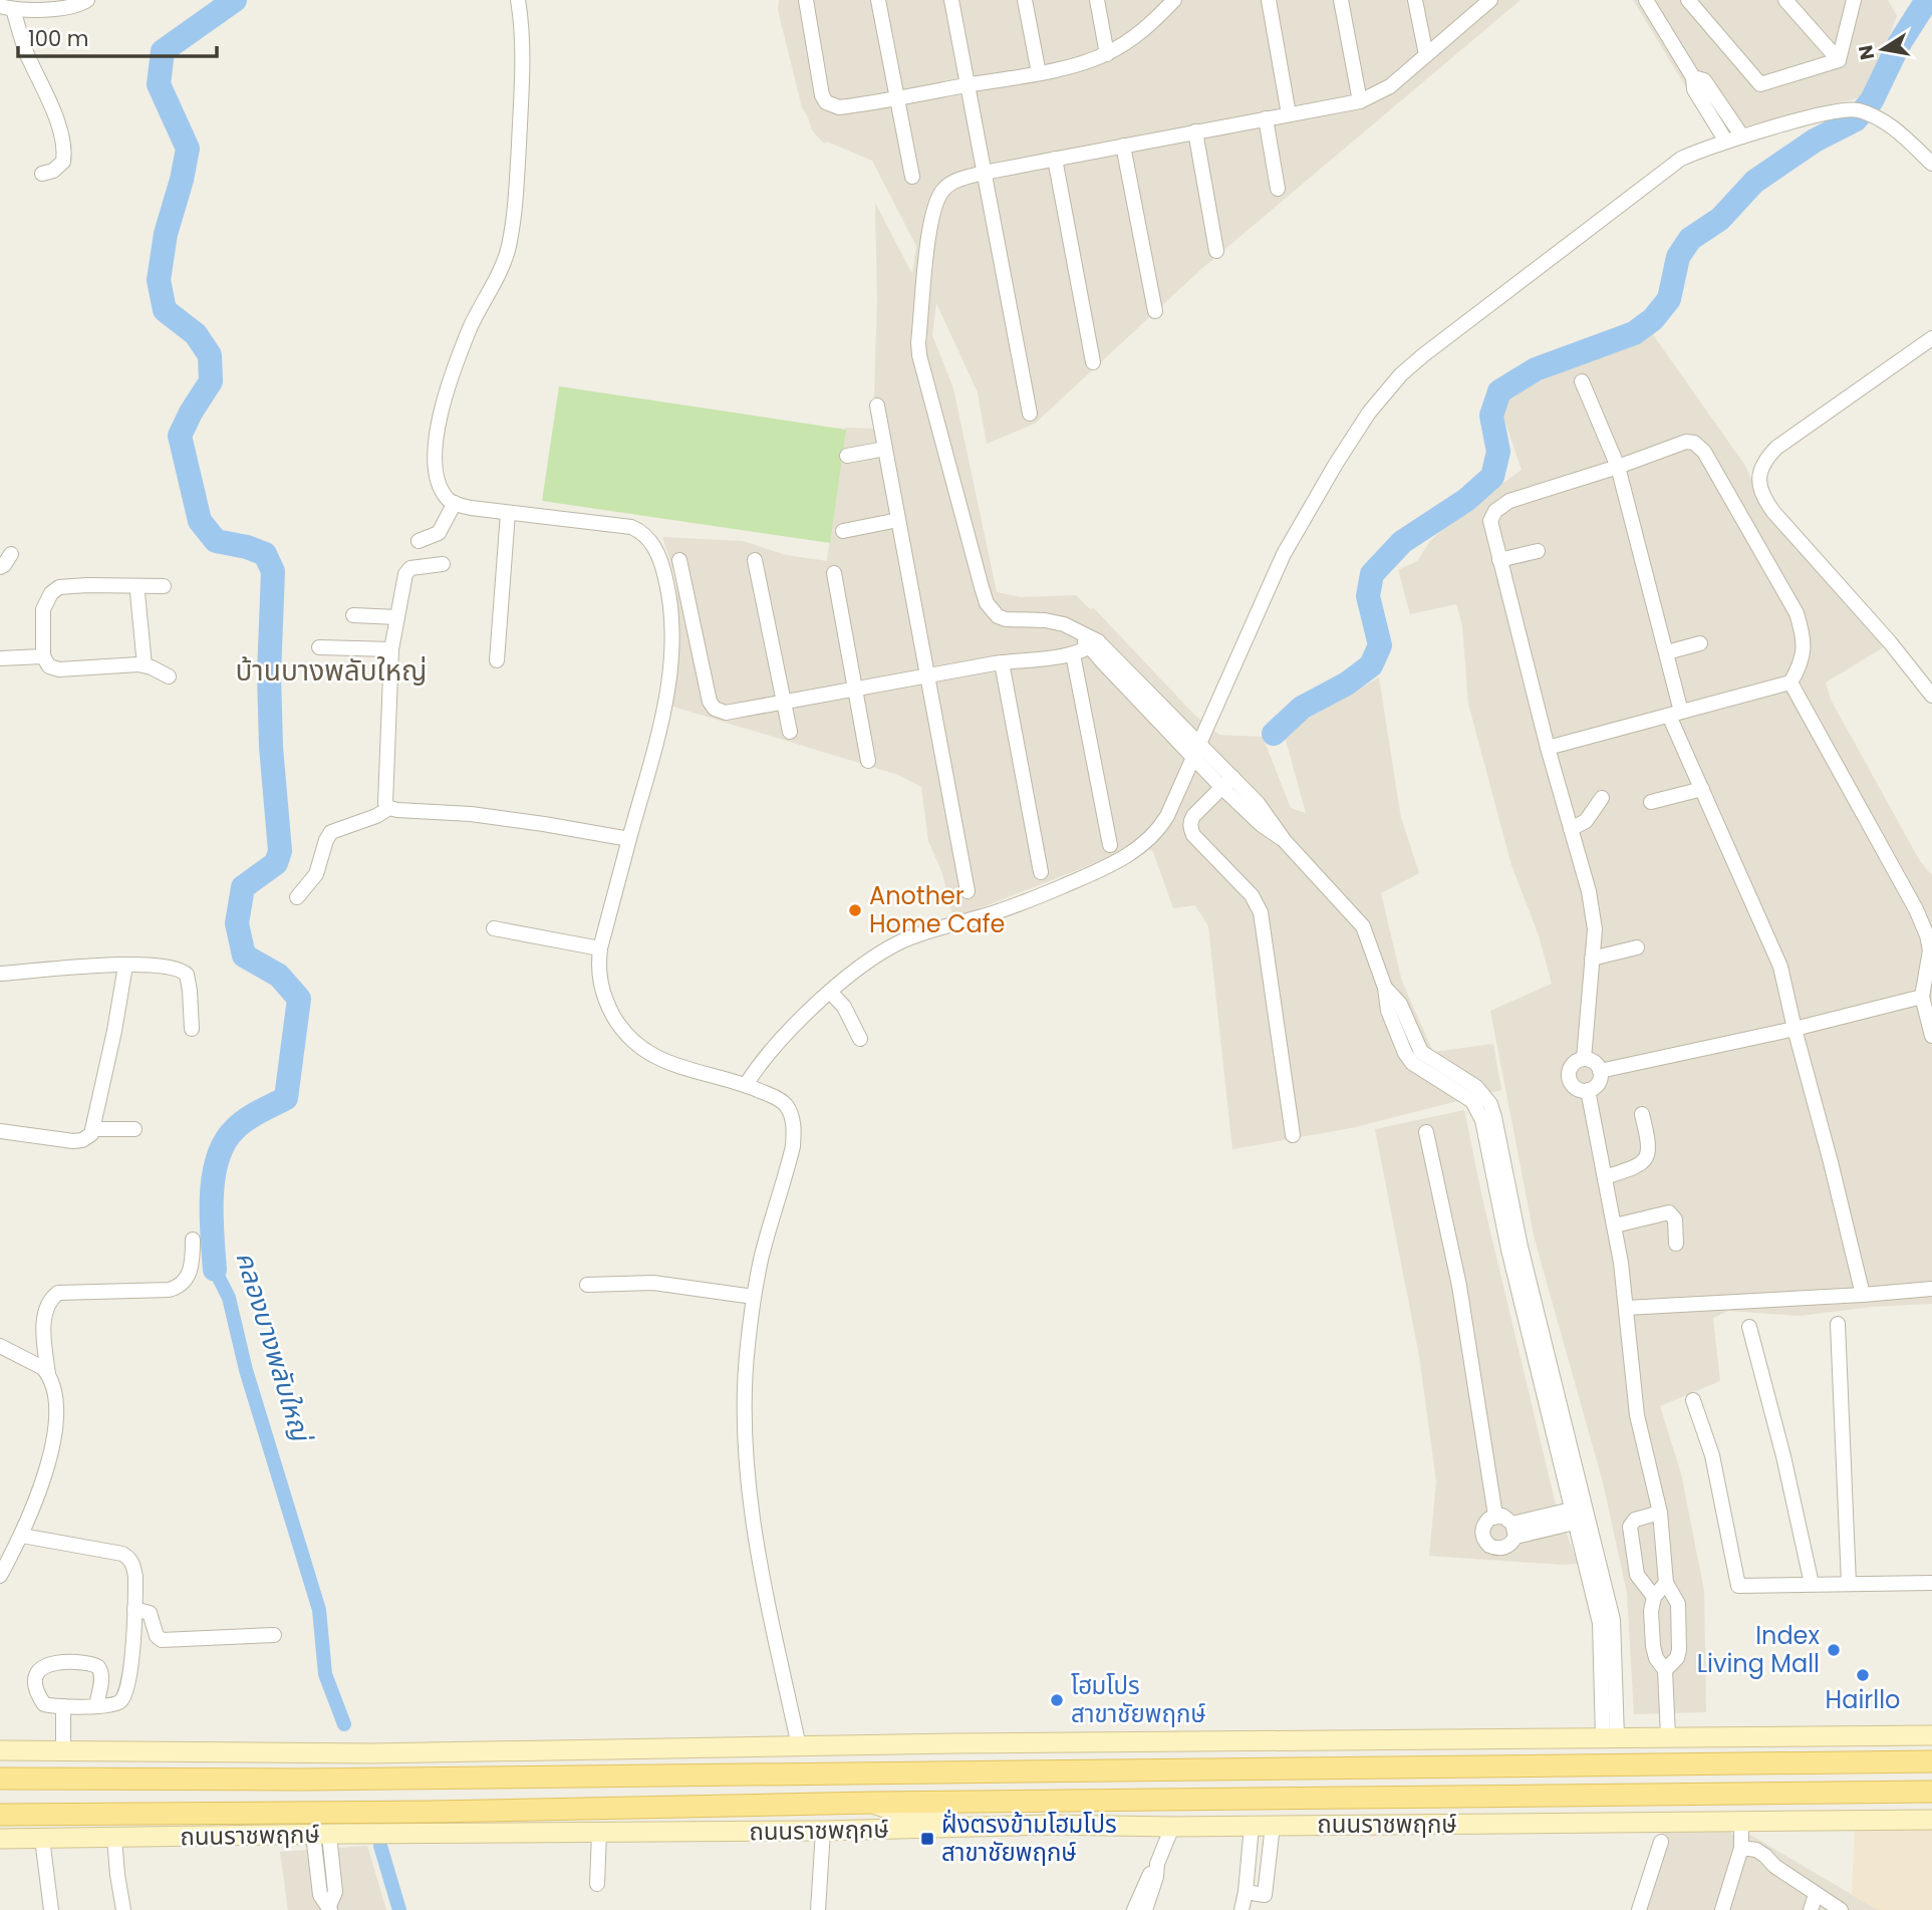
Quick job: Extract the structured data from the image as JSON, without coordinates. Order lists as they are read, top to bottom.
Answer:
{
  "streets": {
    "main road": ["ถนนราชพฤกษ์"]
  },
  "districts": ["บ้านบางพลับใหญ่"],
  "water": ["คลองบางพลับใหญ่"],
  "places": {
    "other": [
      "Another Home Cafe",
      "Index Living Mall",
      "Hairllo",
      "โฮมโปร สาขาชัยพฤกษ์"
    ],
    "transit": ["ฝั่งตรงข้ามโฮมโปร สาขาชัยพฤกษ์"]
  },
  "scale_bar": "100 m",
  "north": "left"
}
